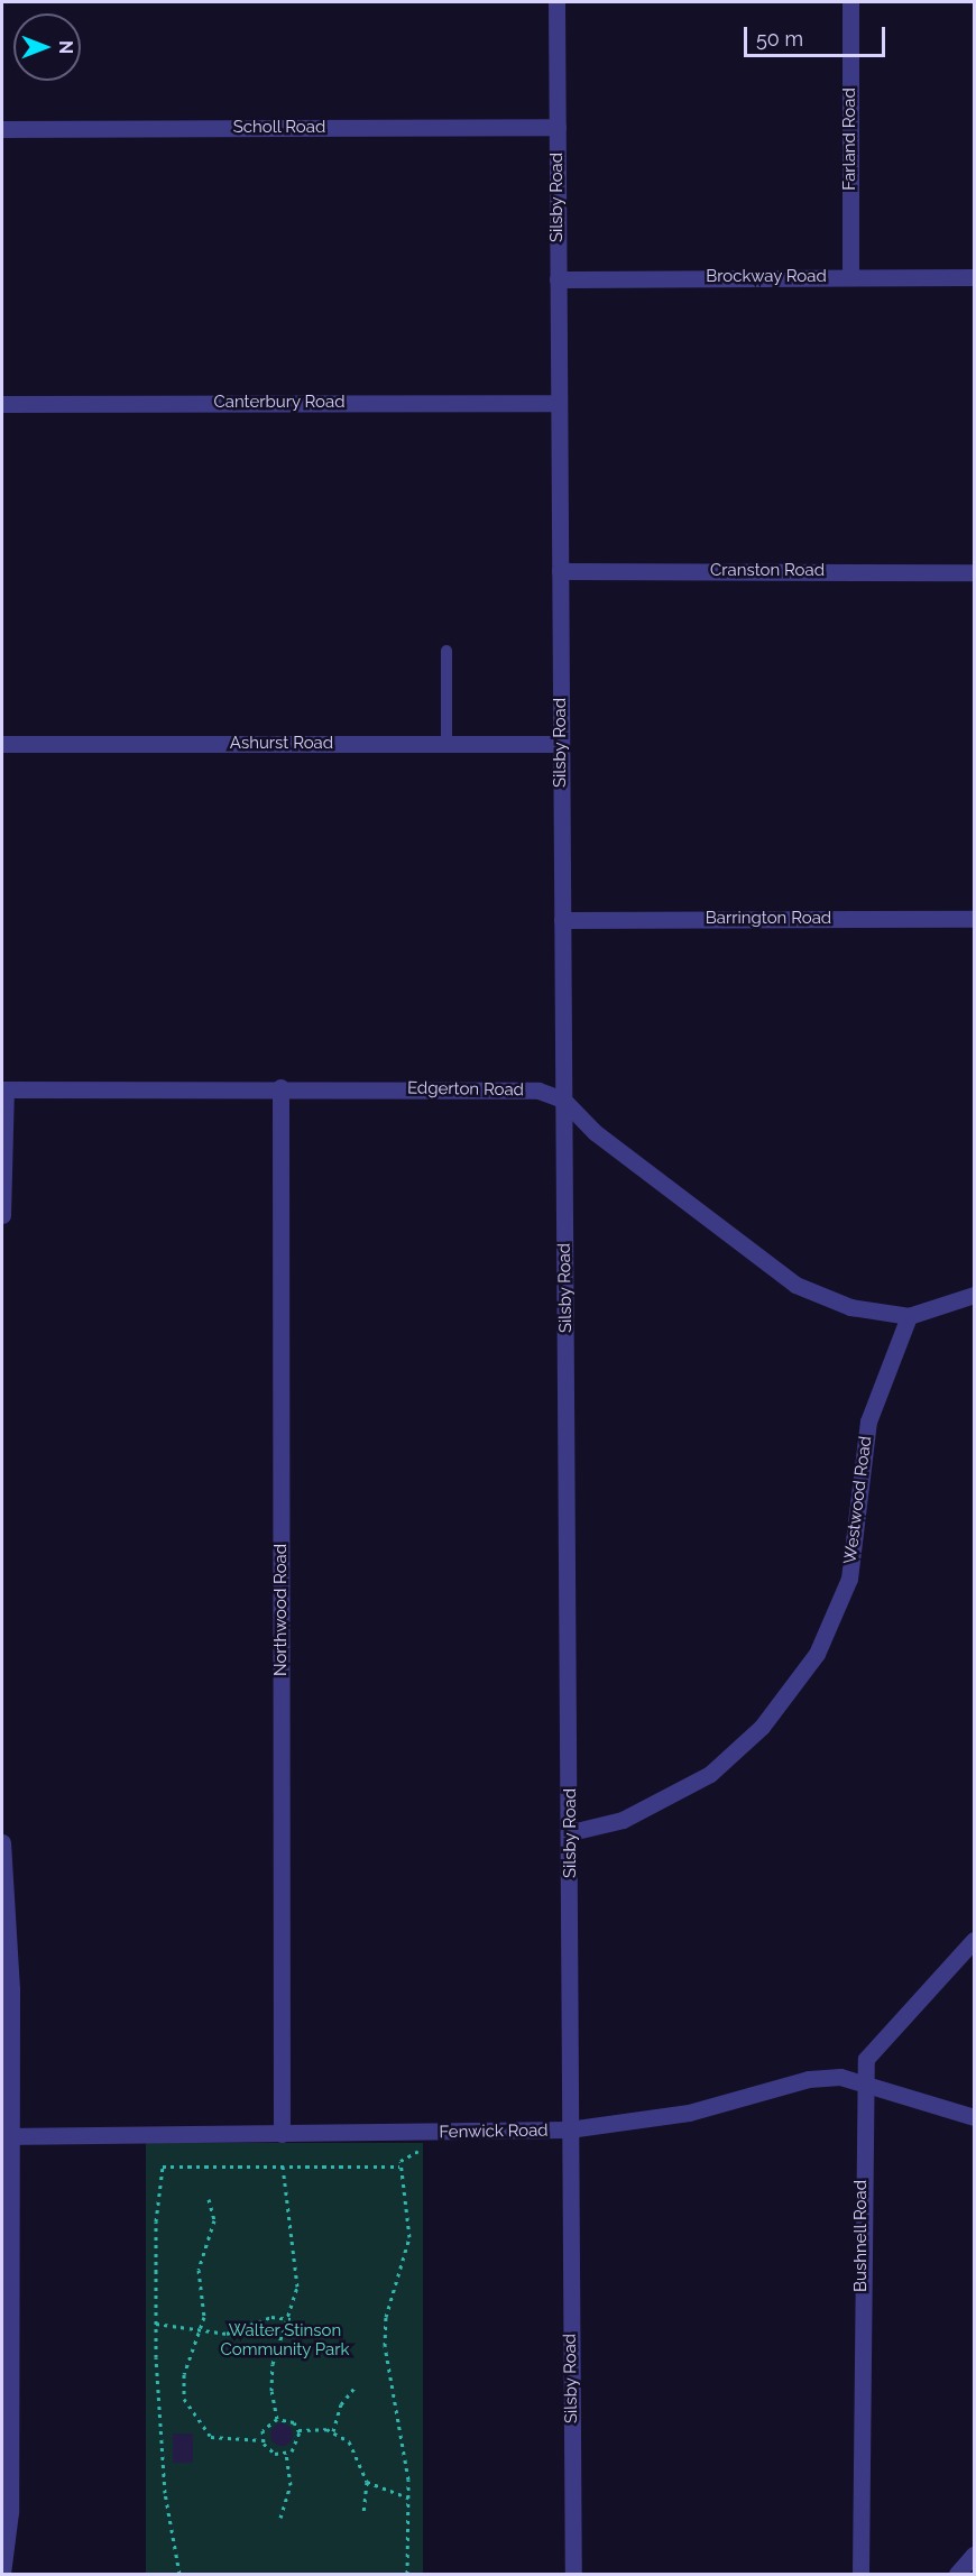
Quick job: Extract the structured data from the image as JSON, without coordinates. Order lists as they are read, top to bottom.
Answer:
{
  "streets": {
    "street": [
      "Scholl Road",
      "Farland Road",
      "Silsby Road",
      "Brockway Road",
      "Canterbury Road",
      "Cranston Road",
      "Ashurst Road",
      "Barrington Road",
      "Edgerton Road",
      "Westwood Road",
      "Northwood Road",
      "Fenwick Road",
      "Bushnell Road"
    ]
  },
  "crossings": [
    ["Scholl Road", "Silsby Road"],
    ["Farland Road", "Brockway Road"],
    ["Silsby Road", "Brockway Road"],
    ["Silsby Road", "Canterbury Road"],
    ["Silsby Road", "Cranston Road"],
    ["Silsby Road", "Ashurst Road"],
    ["Silsby Road", "Barrington Road"],
    ["Silsby Road", "Edgerton Road"],
    ["Silsby Road", "Westwood Road"],
    ["Silsby Road", "Fenwick Road"],
    ["Edgerton Road", "Northwood Road"],
    ["Northwood Road", "Fenwick Road"],
    ["Fenwick Road", "Bushnell Road"]
  ],
  "parks": ["Walter Stinson Community Park"],
  "scale_bar": "50 m",
  "north": "right"
}
